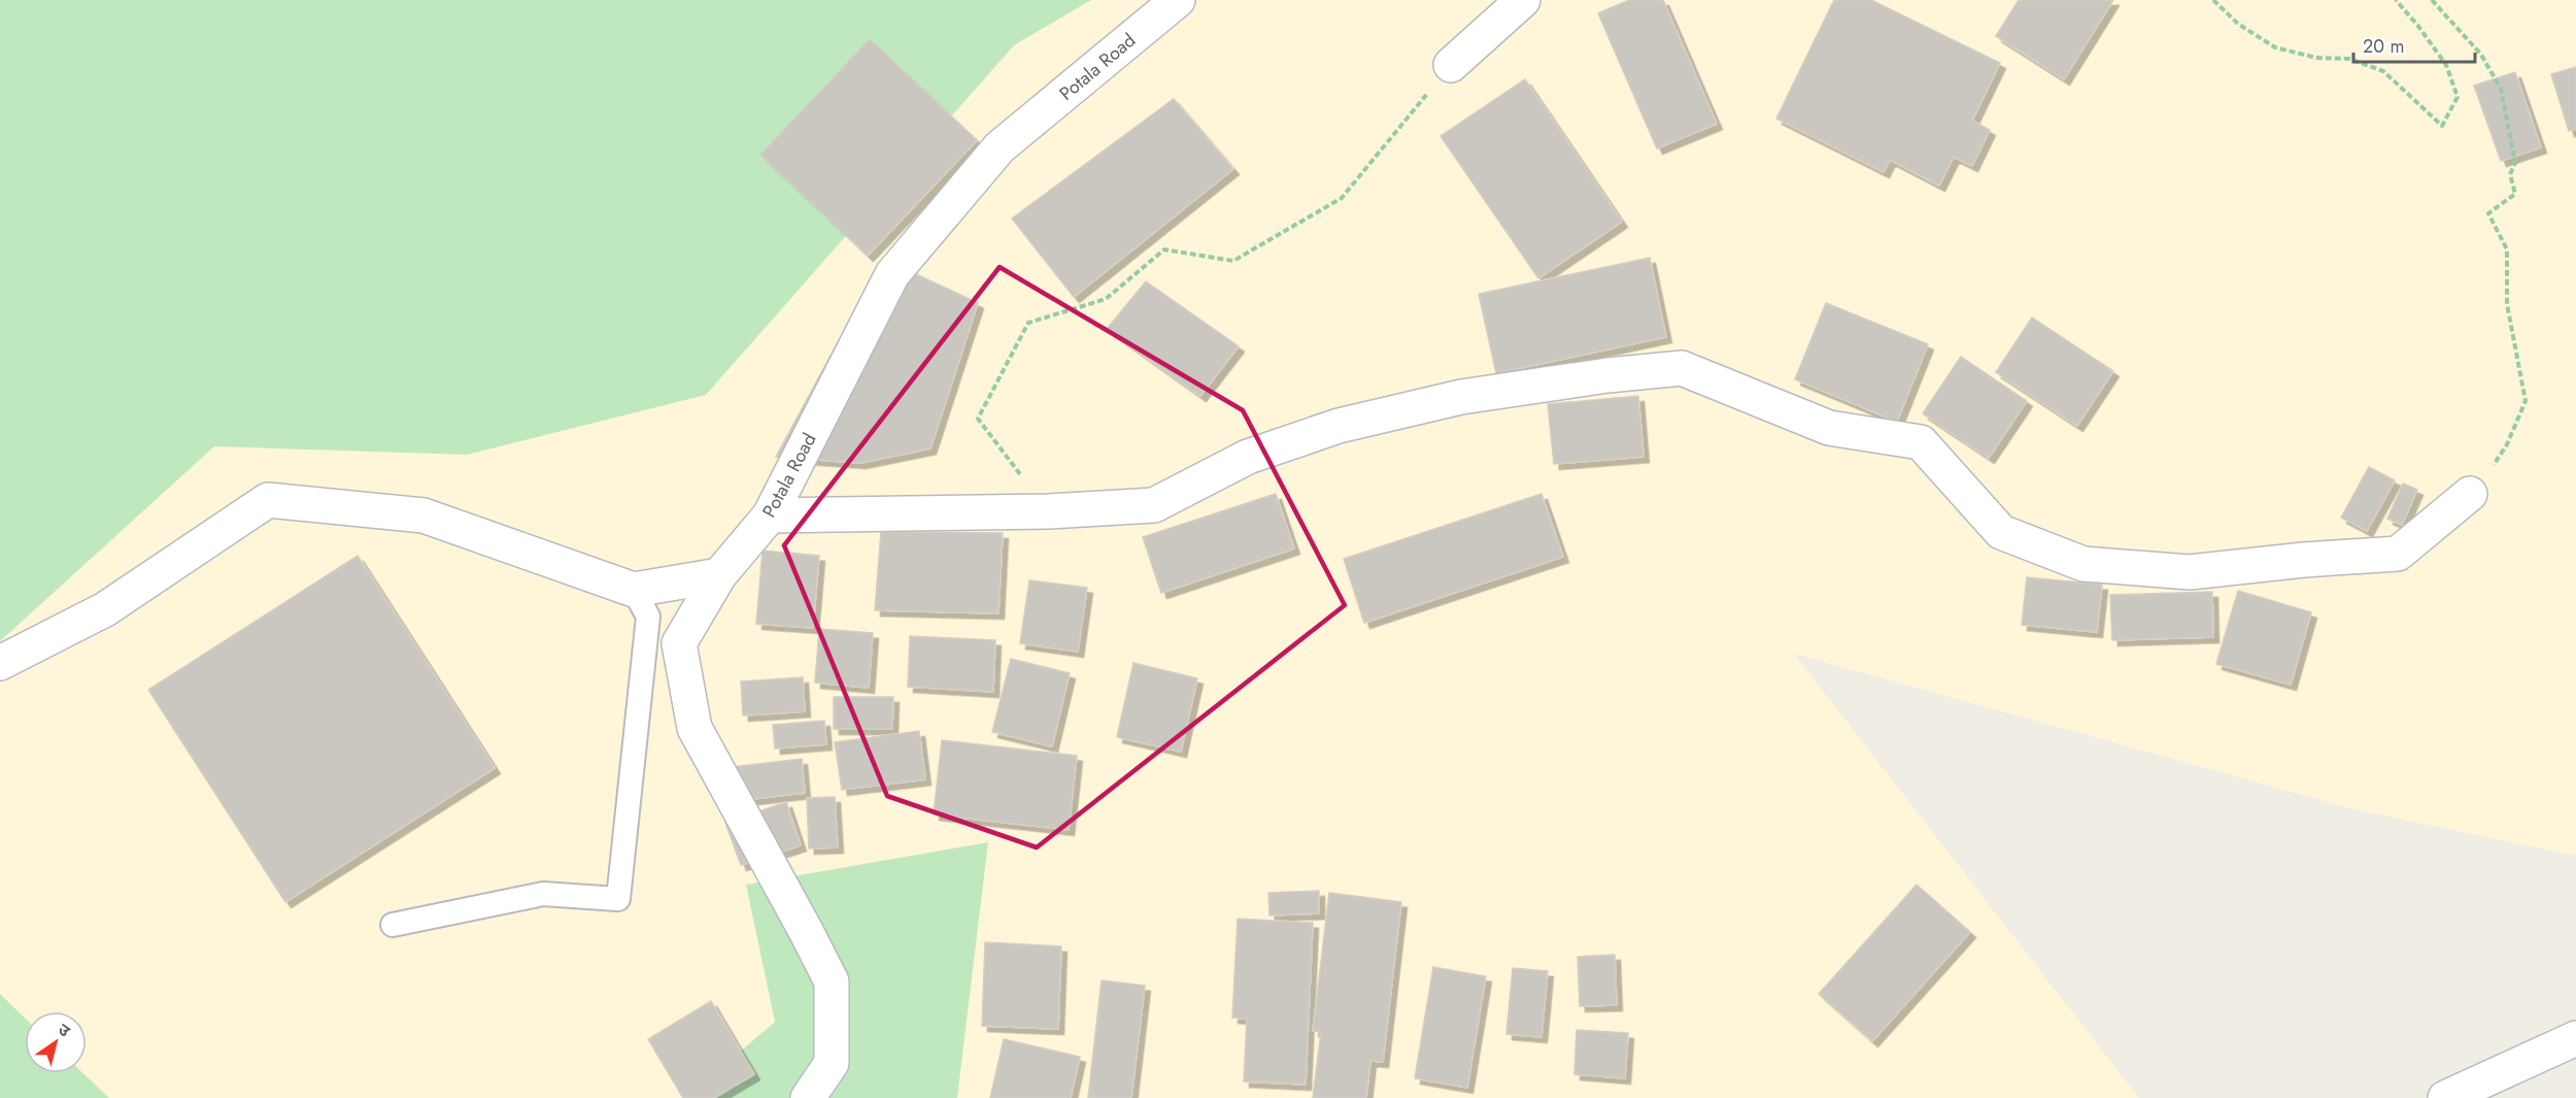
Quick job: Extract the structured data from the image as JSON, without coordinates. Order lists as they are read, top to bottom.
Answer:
{
  "streets": {
    "street": ["Potala Road"]
  },
  "scale_bar": "20 m",
  "north": "top right"
}
